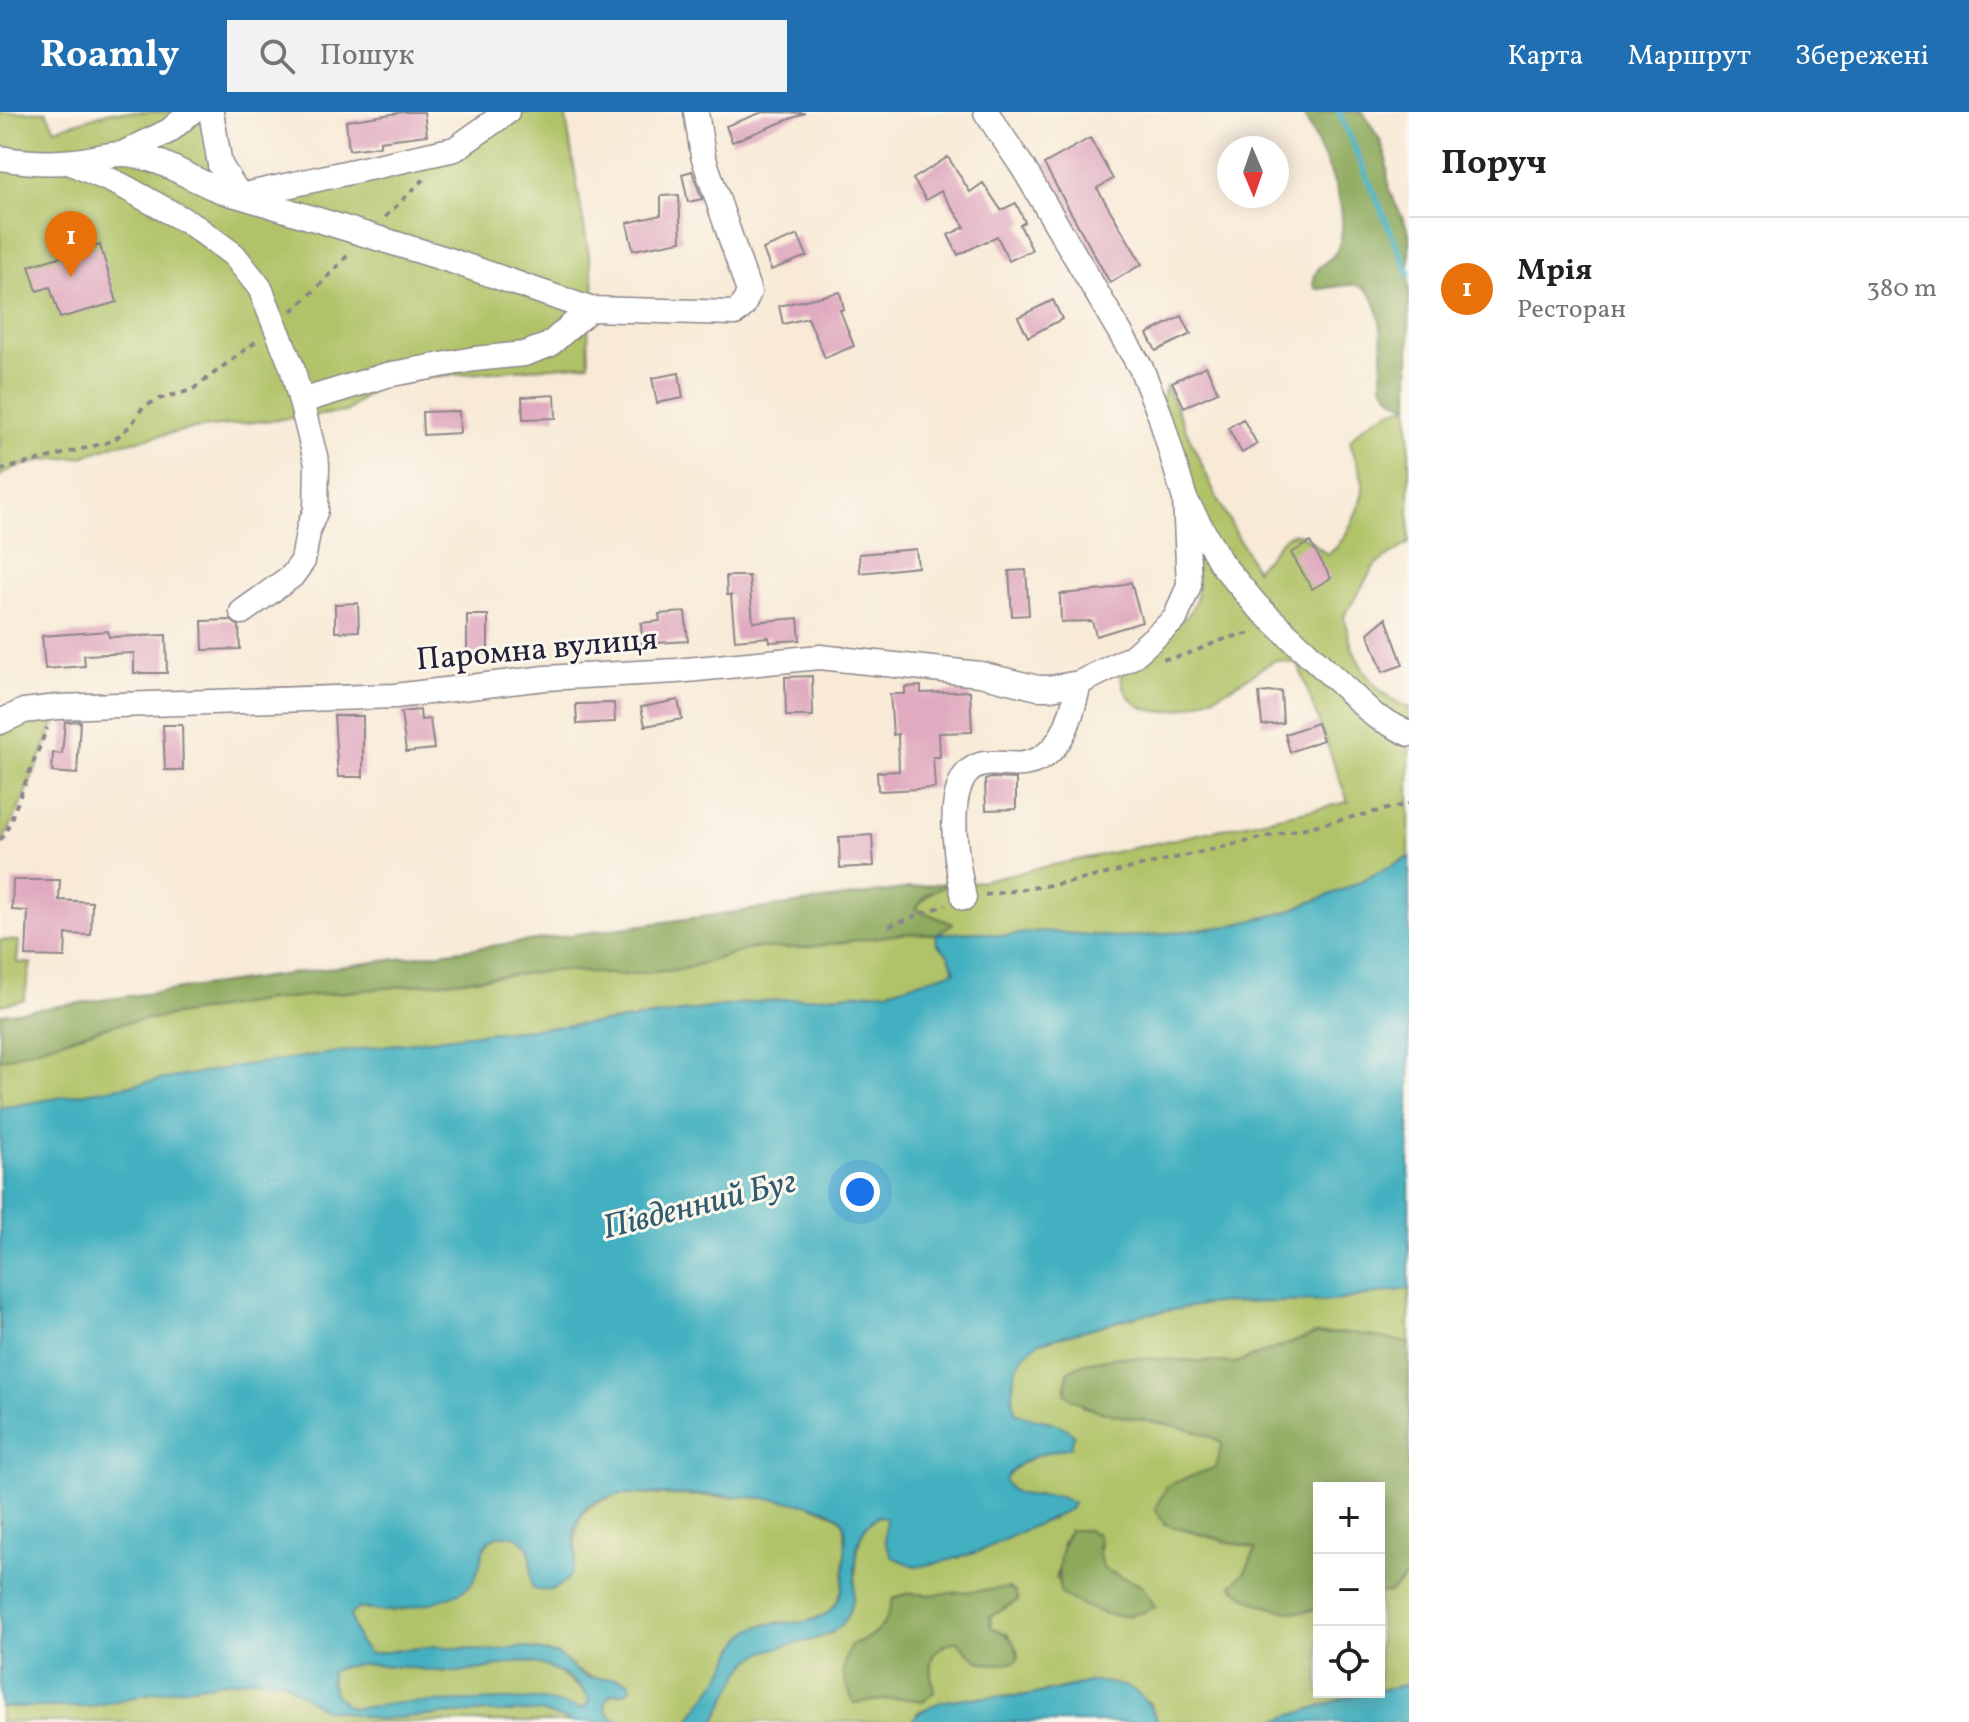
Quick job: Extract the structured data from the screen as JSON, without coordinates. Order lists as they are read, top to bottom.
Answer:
{
  "streets": {
    "street": ["Паромна вулиця"]
  },
  "water": ["Південний Буг"],
  "north": "bottom",
  "page": {
    "header": "Roamly",
    "search": "Пошук",
    "nav": ["Карта", "Маршрут", "Збережені"],
    "heading": "Поруч",
    "pins": "1",
    "list": [
      {
        "mark": "1",
        "name": "Мрія",
        "note": "Ресторан",
        "value": "380 m"
      }
    ],
    "map_buttons": ["+", "−"]
  }
}
